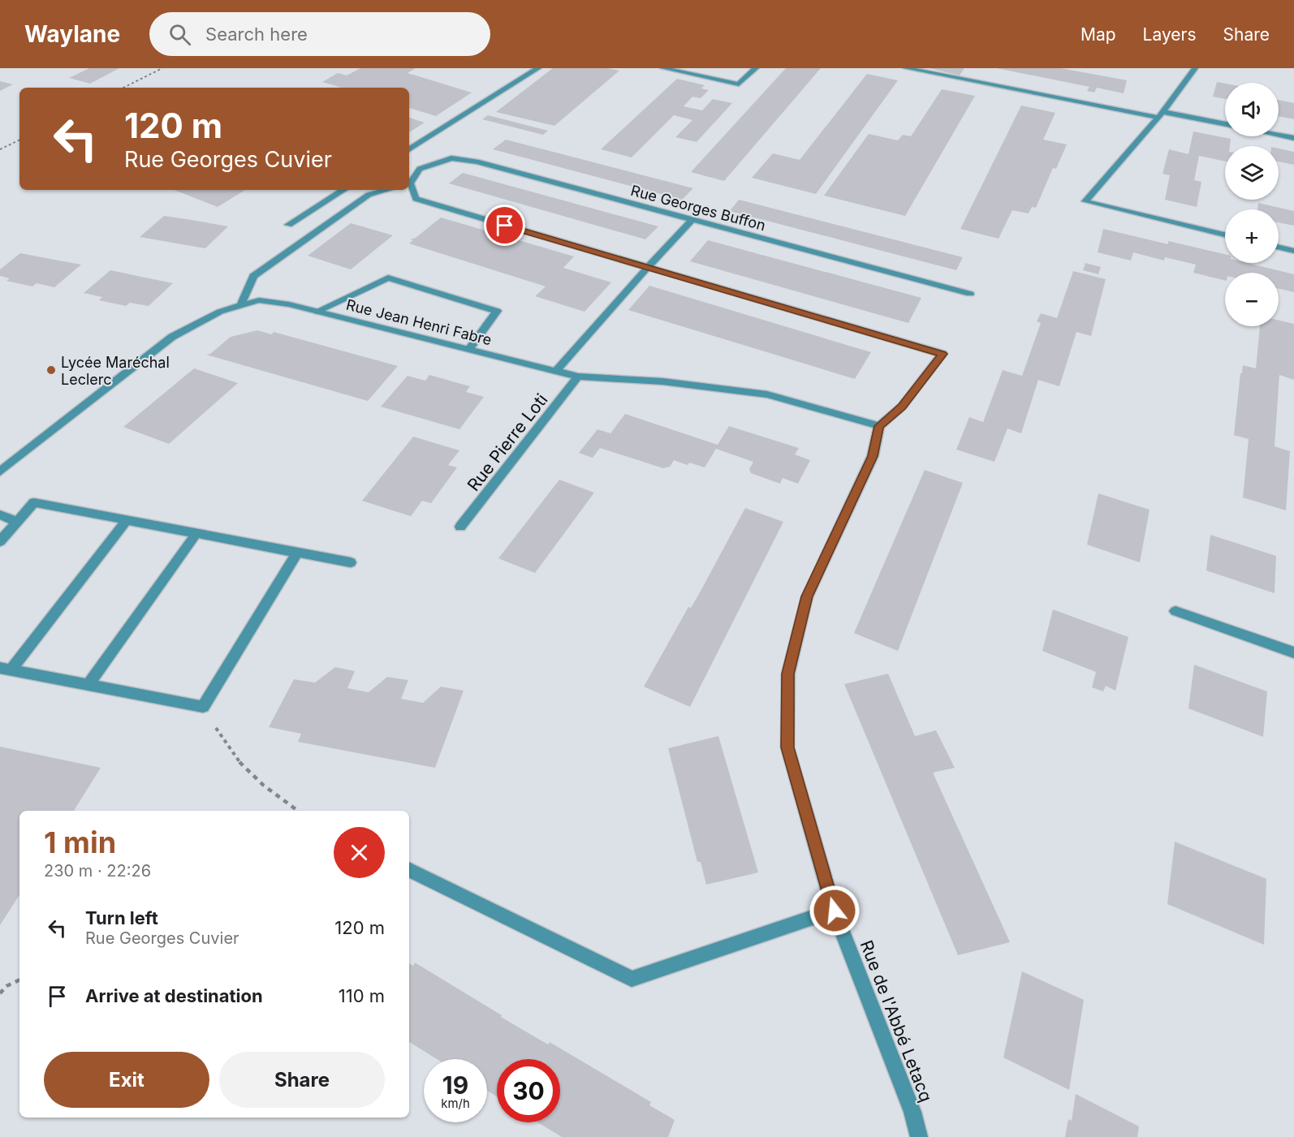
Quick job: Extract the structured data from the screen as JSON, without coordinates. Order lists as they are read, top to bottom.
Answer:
{
  "streets": {
    "street": [
      "Rue Georges Buffon",
      "Rue Jean Henri Fabre",
      "Rue Pierre Loti",
      "Rue de l'Abbé Letacq"
    ]
  },
  "crossings": [
    ["Rue Jean Henri Fabre", "Rue Pierre Loti"],
    ["Rue Jean Henri Fabre", "Rue de l'Abbé Letacq"]
  ],
  "places": ["Lycée Maréchal Leclerc"],
  "page": {
    "header": "Waylane",
    "search": "Search here",
    "nav": ["Map", "Layers", "Share"],
    "map_buttons": ["+", "−"],
    "turn": ["120 m", "Rue Georges Cuvier"],
    "heading": ["1 min", "230 m · 22:26"],
    "list": [
      {
        "name": "Turn left",
        "note": "Rue Georges Cuvier",
        "value": "120 m"
      },
      {
        "name": "Arrive at destination",
        "value": "110 m"
      }
    ],
    "buttons": ["Exit", "Share"],
    "speed": "19 km/h",
    "limit": "30"
  }
}
